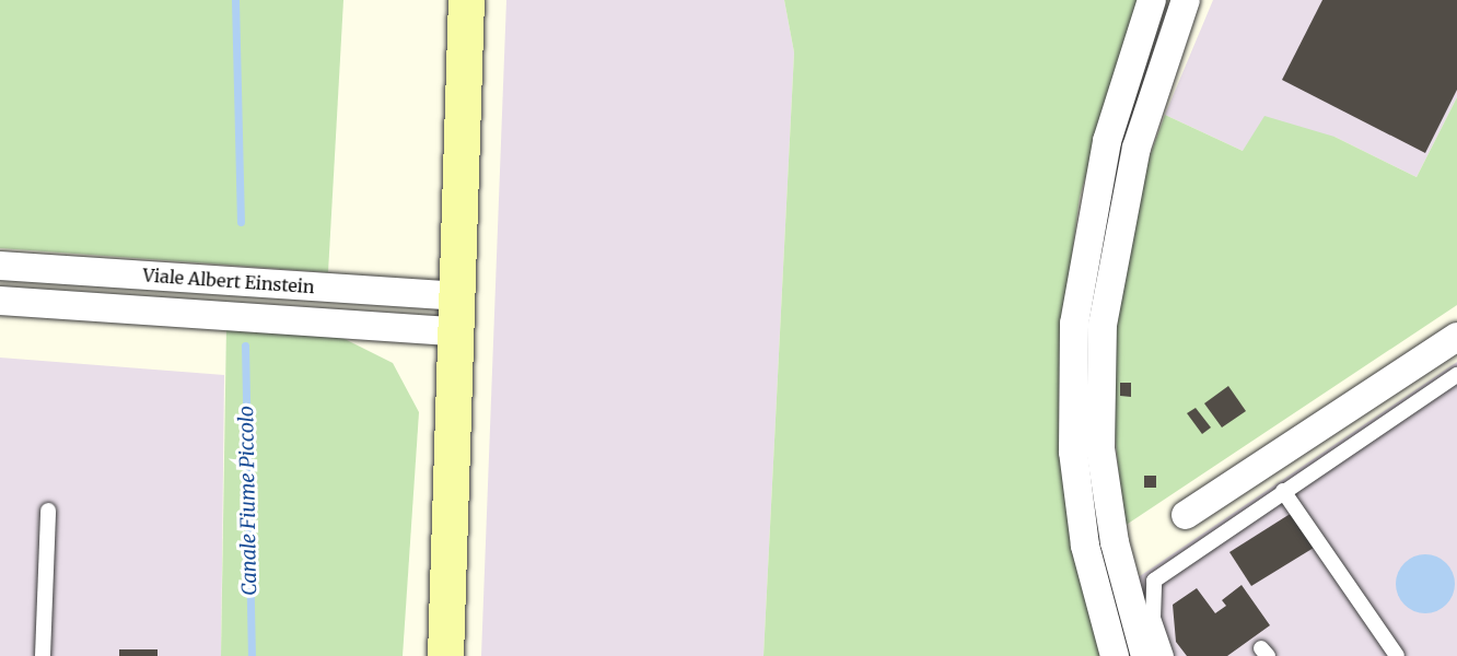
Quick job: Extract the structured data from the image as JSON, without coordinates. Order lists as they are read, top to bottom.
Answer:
{
  "streets": {
    "street": ["Viale Albert Einstein"]
  },
  "water": ["Canale Fiume Piccolo"]
}
